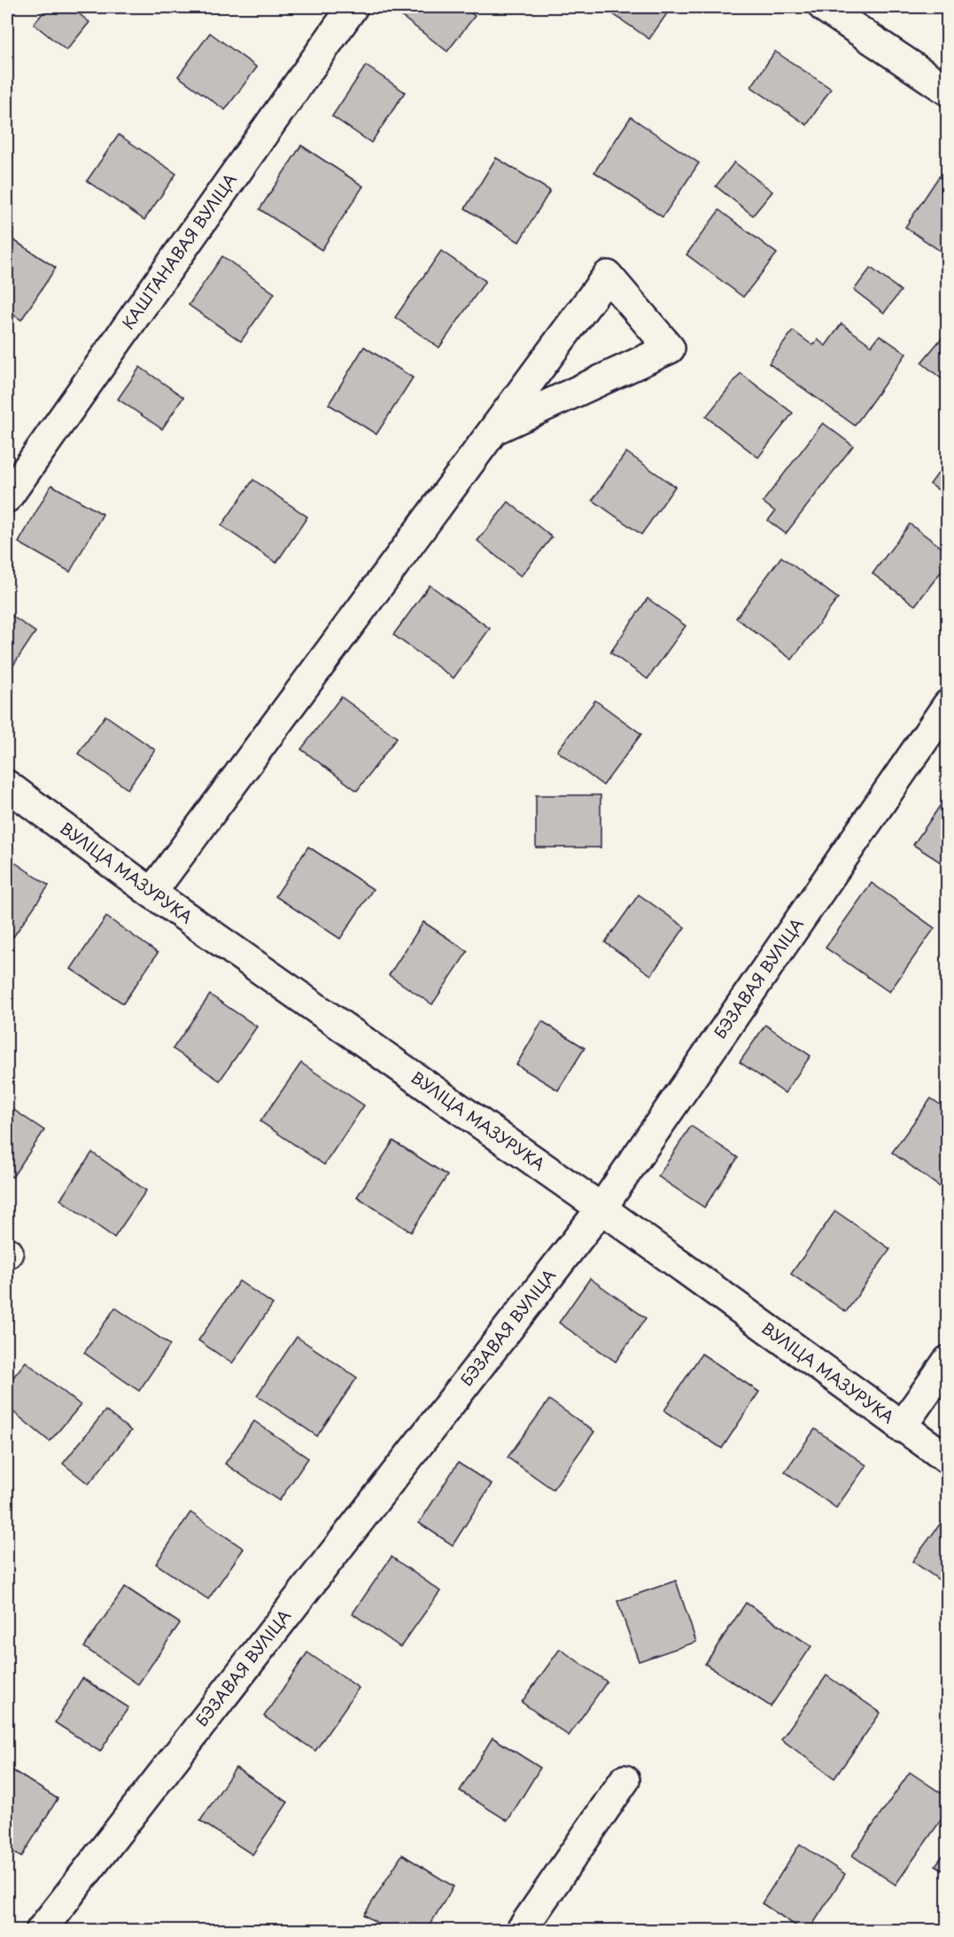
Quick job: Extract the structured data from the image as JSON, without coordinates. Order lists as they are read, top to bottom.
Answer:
{
  "streets": {
    "street": ["КАШТАНАВАЯ ВУЛІЦА", "ВУЛІЦА МАЗУРУКА", "БЭЗАВАЯ ВУЛІЦА"]
  },
  "crossings": [
    ["ВУЛІЦА МАЗУРУКА", "БЭЗАВАЯ ВУЛІЦА"]
  ]
}
